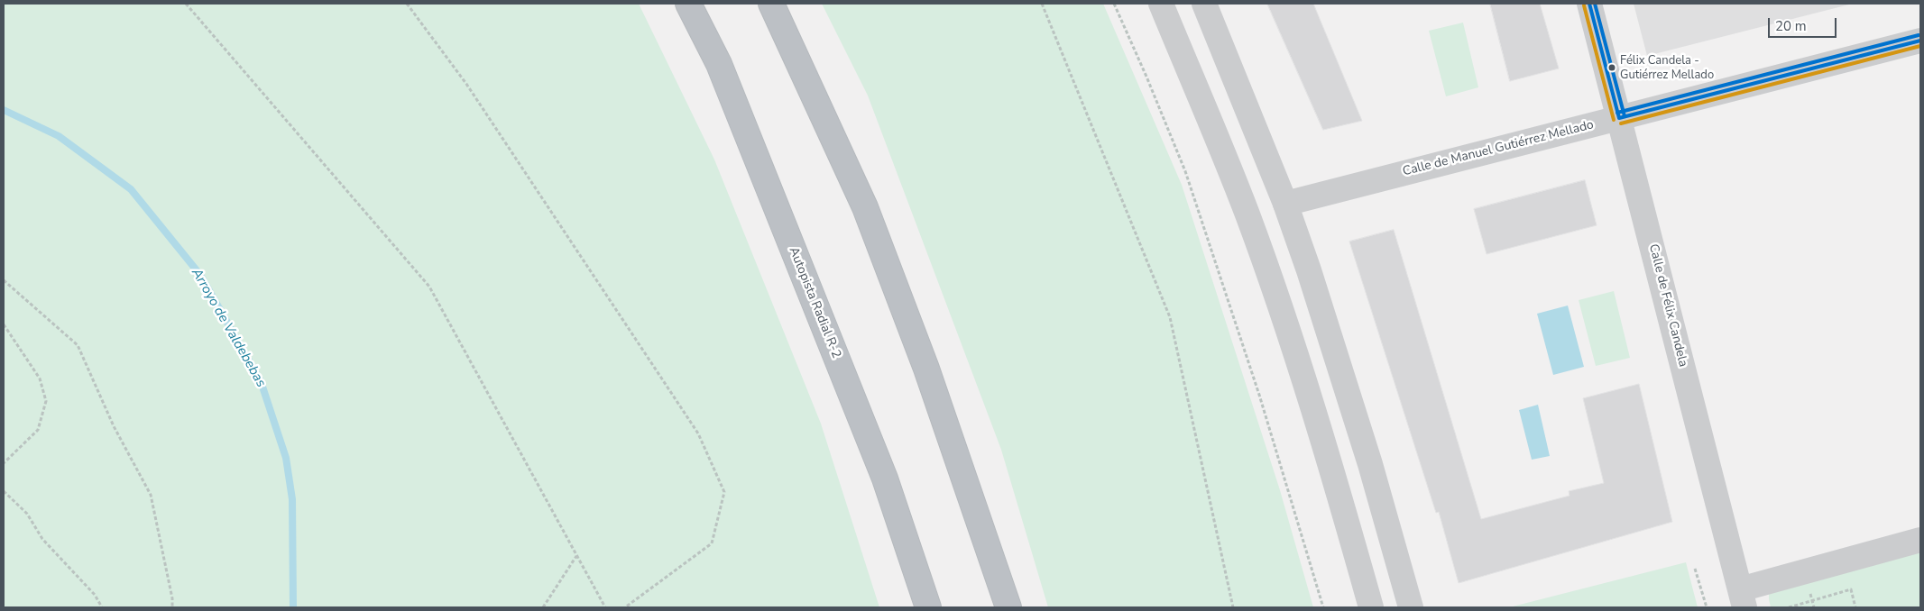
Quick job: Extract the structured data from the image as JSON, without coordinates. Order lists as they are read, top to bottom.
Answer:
{
  "streets": {
    "highway": ["Autopista Radial R-2"],
    "street": ["Calle de Manuel Gutiérrez Mellado", "Calle de Félix Candela"]
  },
  "crossings": [
    ["Calle de Manuel Gutiérrez Mellado", "Calle de Félix Candela"]
  ],
  "water": ["Arroyo de Valdebebas"],
  "places": ["Félix Candela - Gutiérrez Mellado"],
  "scale_bar": "20 m"
}
